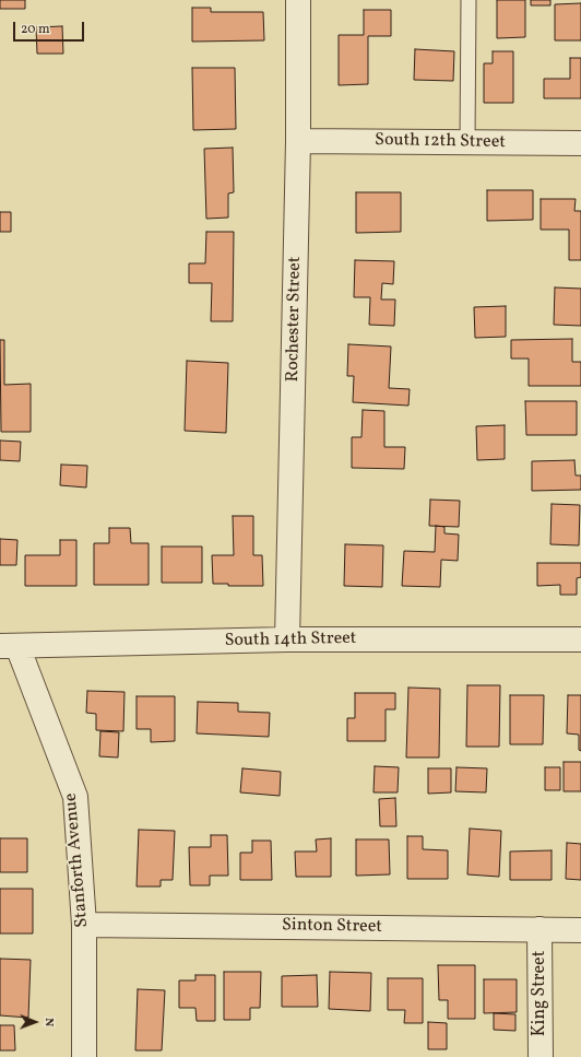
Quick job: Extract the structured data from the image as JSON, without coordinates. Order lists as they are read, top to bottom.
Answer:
{
  "streets": {
    "street": [
      "South 12th Street",
      "Rochester Street",
      "South 14th Street",
      "Stanforth Avenue",
      "Sinton Street",
      "King Street"
    ]
  },
  "crossings": [
    ["South 12th Street", "Rochester Street"],
    ["Rochester Street", "South 14th Street"],
    ["South 14th Street", "Stanforth Avenue"],
    ["Stanforth Avenue", "Sinton Street"],
    ["Sinton Street", "King Street"]
  ],
  "scale_bar": "20 m",
  "north": "right"
}
